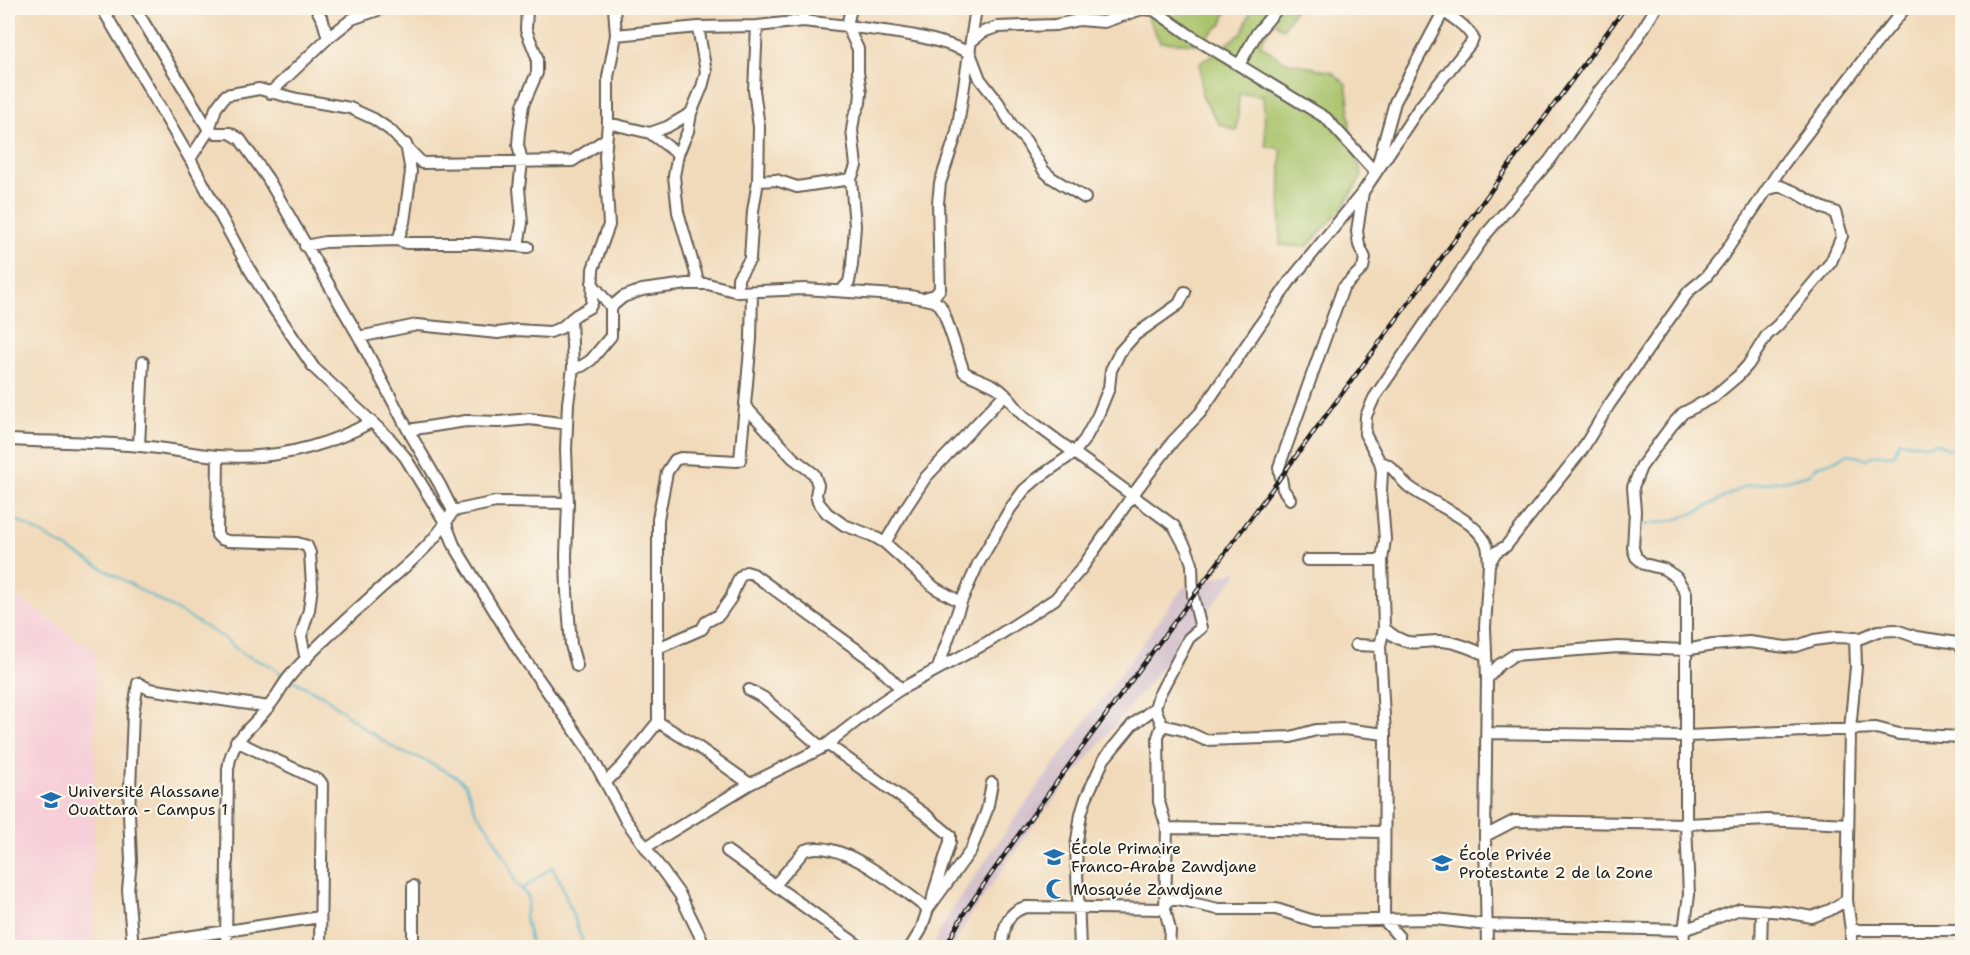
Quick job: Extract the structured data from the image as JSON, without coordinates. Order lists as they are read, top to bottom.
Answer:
{
  "places": {
    "school or university": ["Université Alassane Ouattara - Campus 1", "École Primaire Franco-Arabe Zawdjane", "École Privée Protestante 2 de la Zone"],
    "mosque": ["Mosquée Zawdjane"]
  }
}
